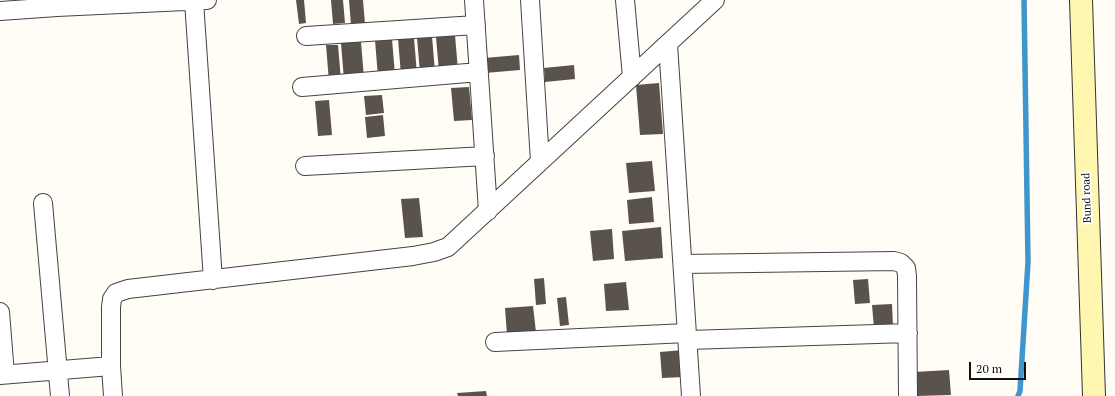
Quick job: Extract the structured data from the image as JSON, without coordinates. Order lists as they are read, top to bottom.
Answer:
{
  "streets": {
    "street": ["Bund road"]
  },
  "scale_bar": "20 m"
}
